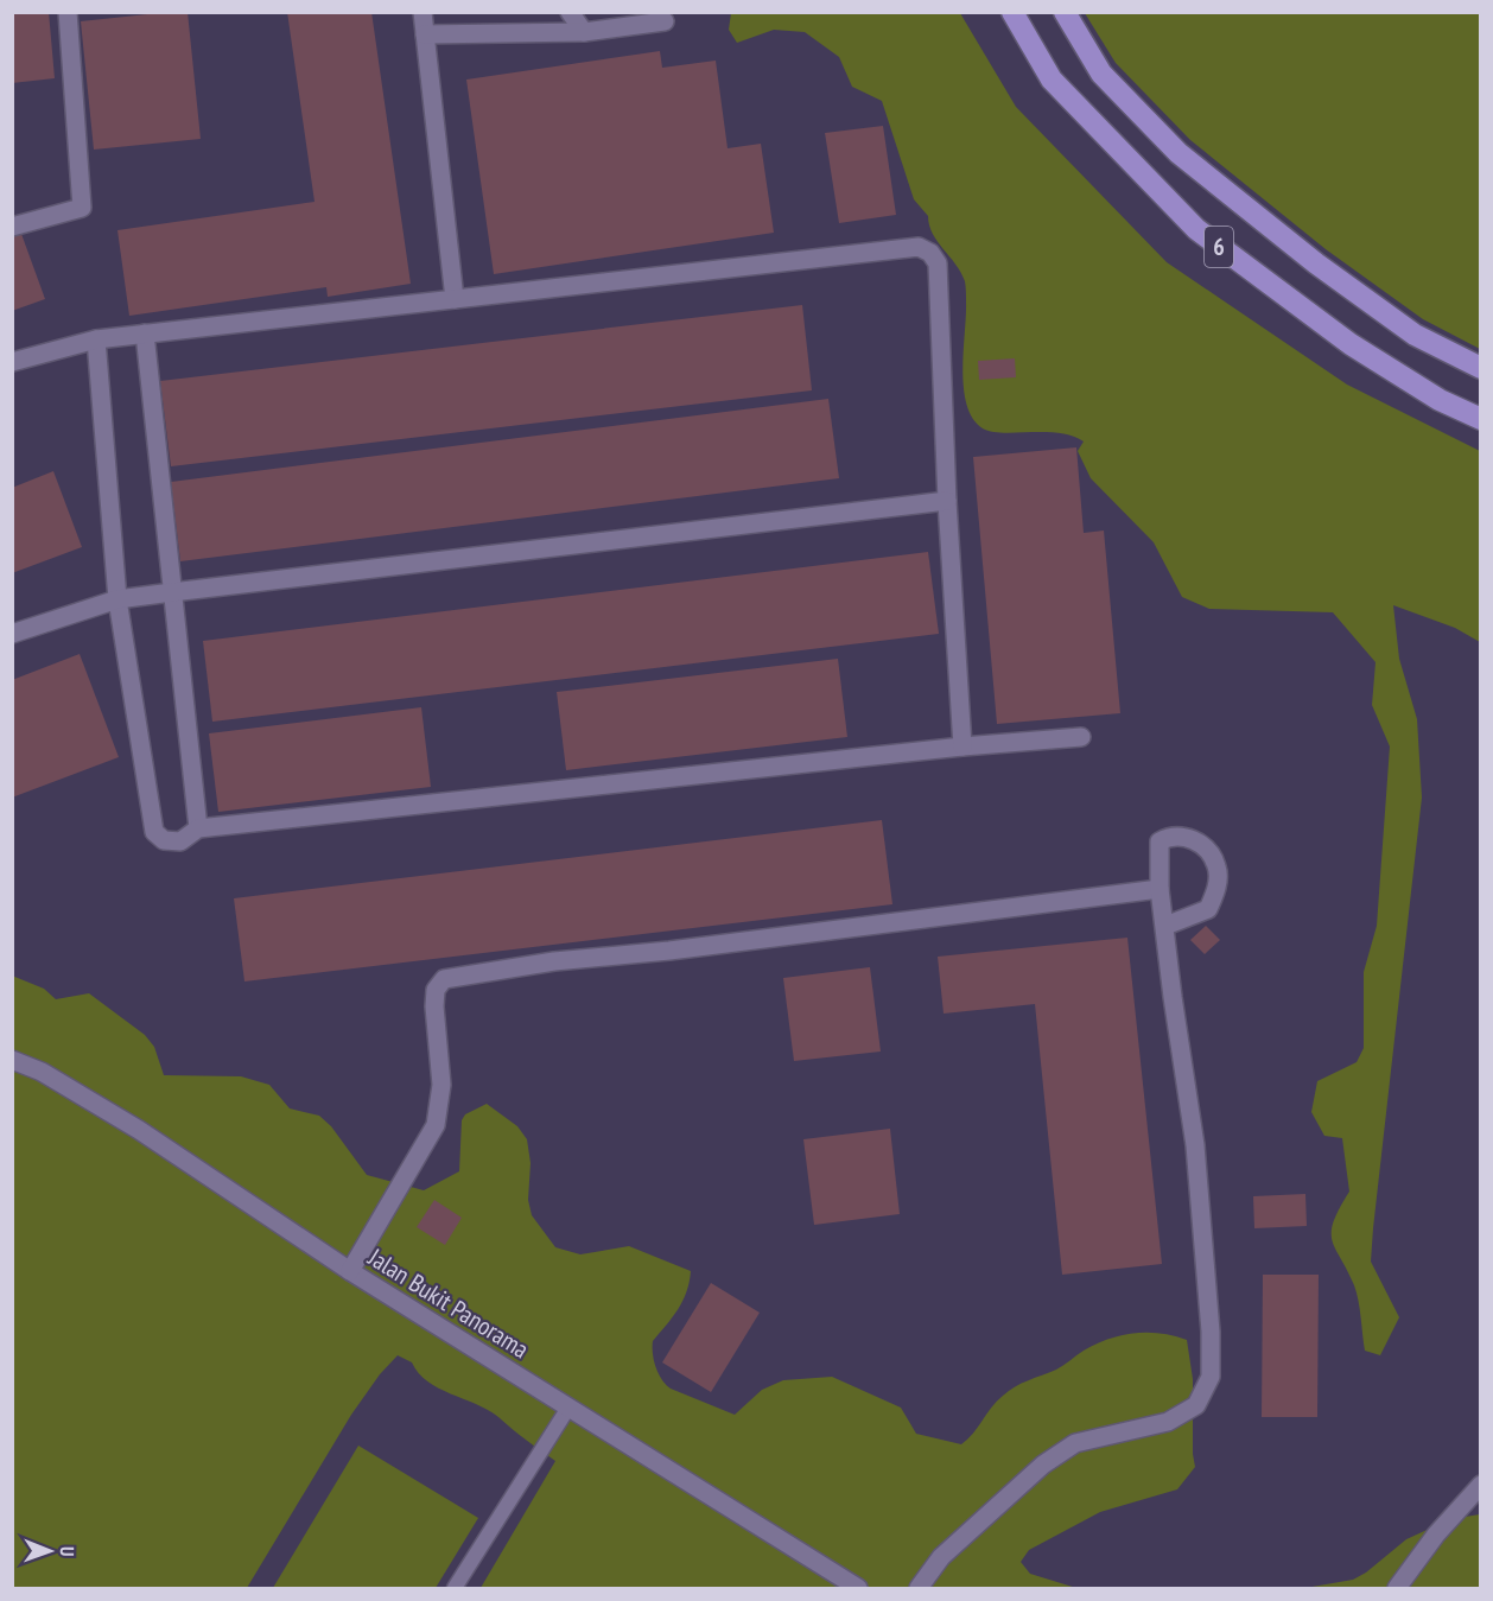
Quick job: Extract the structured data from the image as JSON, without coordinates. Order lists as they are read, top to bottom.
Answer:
{
  "streets": {
    "highway": ["6"],
    "street": ["Jalan Bukit Panorama"]
  },
  "north": "right"
}
